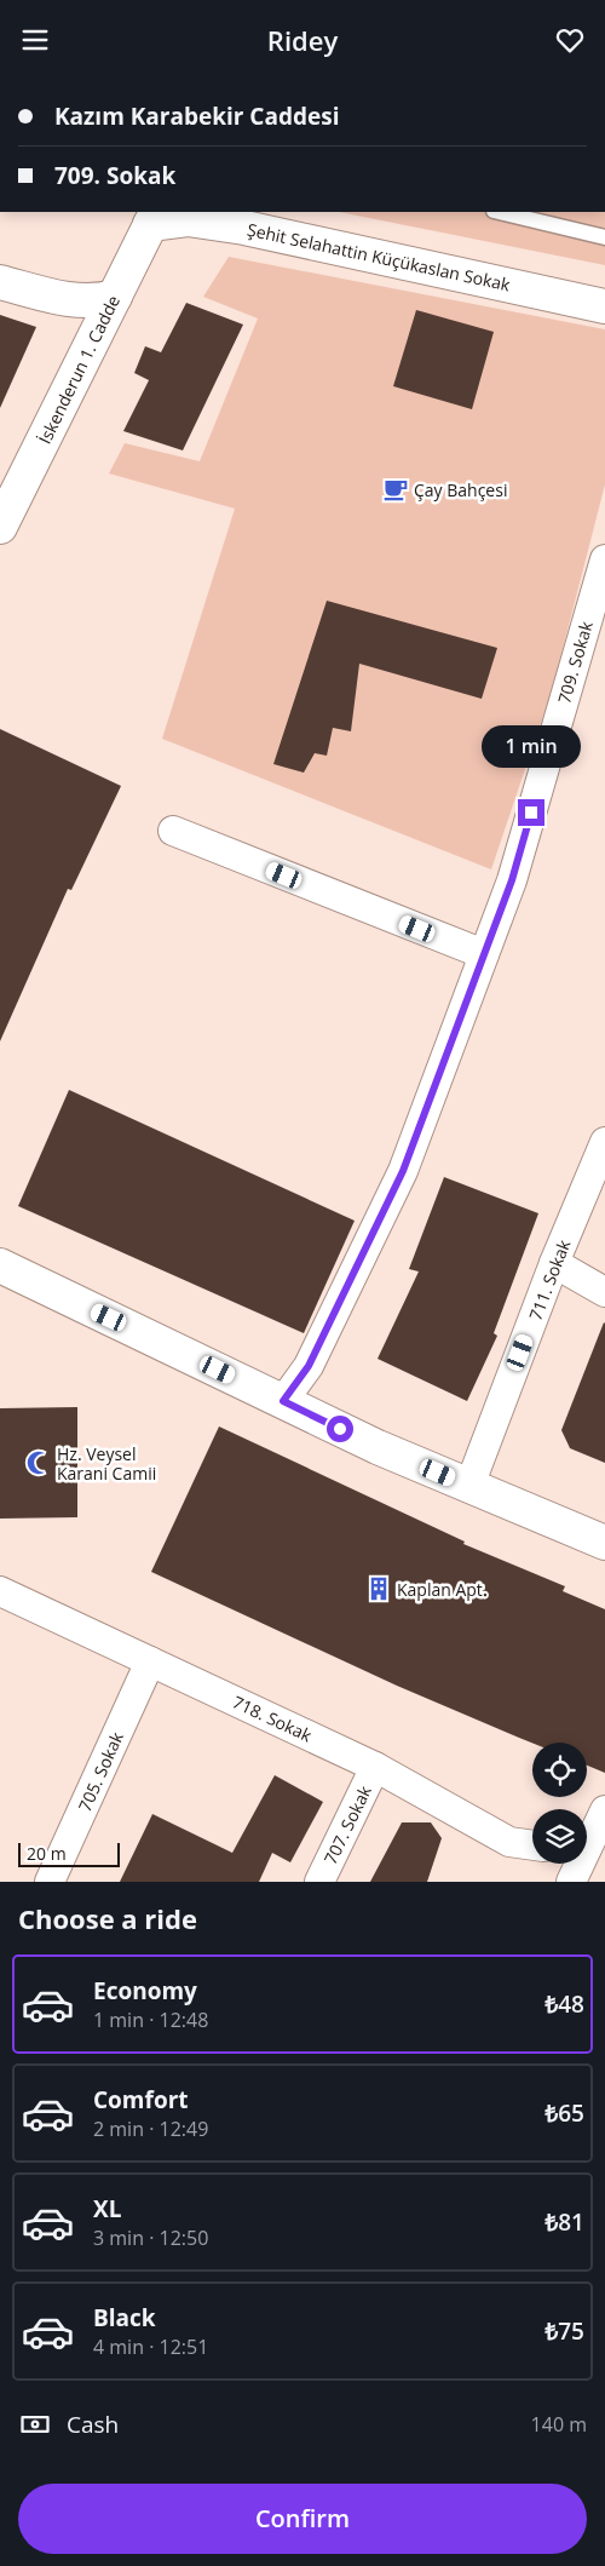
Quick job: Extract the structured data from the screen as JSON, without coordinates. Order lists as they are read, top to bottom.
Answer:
{
  "streets": {
    "street": [
      "Şehit Selahattin Küçükaslan Sokak",
      "İskenderun 1. Cadde",
      "709. Sokak",
      "711. Sokak",
      "718. Sokak",
      "705. Sokak",
      "707. Sokak"
    ]
  },
  "crossings": [
    ["Şehit Selahattin Küçükaslan Sokak", "İskenderun 1. Cadde"],
    ["718. Sokak", "705. Sokak"],
    ["718. Sokak", "707. Sokak"]
  ],
  "places": {
    "cafe": ["Çay Bahçesi"],
    "mosque": ["Hz. Veysel Karani Camii"],
    "building": ["Kaplan Apt."]
  },
  "scale_bar": "20 m",
  "page": {
    "header": "Ridey",
    "banner": ["Kazım Karabekir Caddesi", "709. Sokak"],
    "bubble": "1 min",
    "scale": "20 m",
    "heading": "Choose a ride",
    "list": [
      {
        "name": "Economy",
        "note": "1 min · 12:48",
        "value": "₺48"
      },
      {
        "name": "Comfort",
        "note": "2 min · 12:49",
        "value": "₺65"
      },
      {
        "name": "XL",
        "note": "3 min · 12:50",
        "value": "₺81"
      },
      {
        "name": "Black",
        "note": "4 min · 12:51",
        "value": "₺75"
      }
    ],
    "pay": ["Cash", "140 m"],
    "buttons": "Confirm"
  }
}
